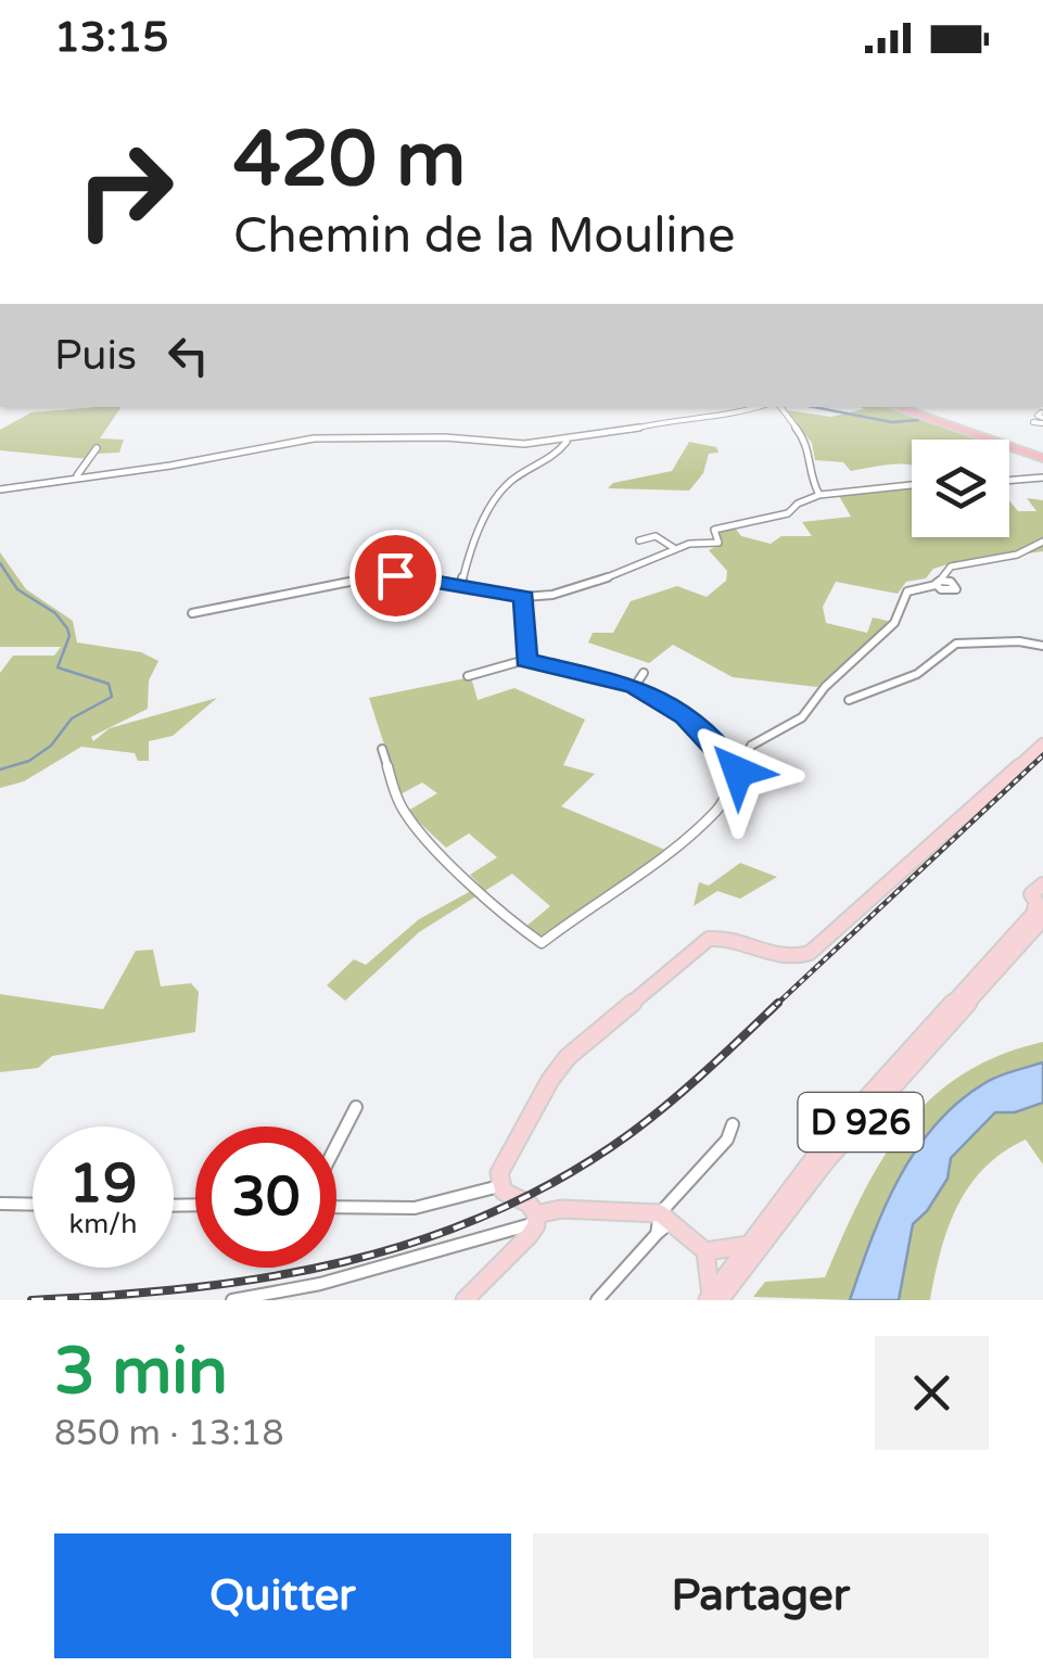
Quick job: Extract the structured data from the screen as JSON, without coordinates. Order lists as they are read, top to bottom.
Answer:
{
  "streets": {
    "main road": ["D 926"]
  },
  "page": {
    "status": "13:15",
    "turn": ["420 m", "Chemin de la Mouline"],
    "then": "Puis",
    "speed": "19 km/h",
    "limit": "30",
    "heading": ["3 min", "850 m · 13:18"],
    "buttons": ["Quitter", "Partager"]
  }
}
